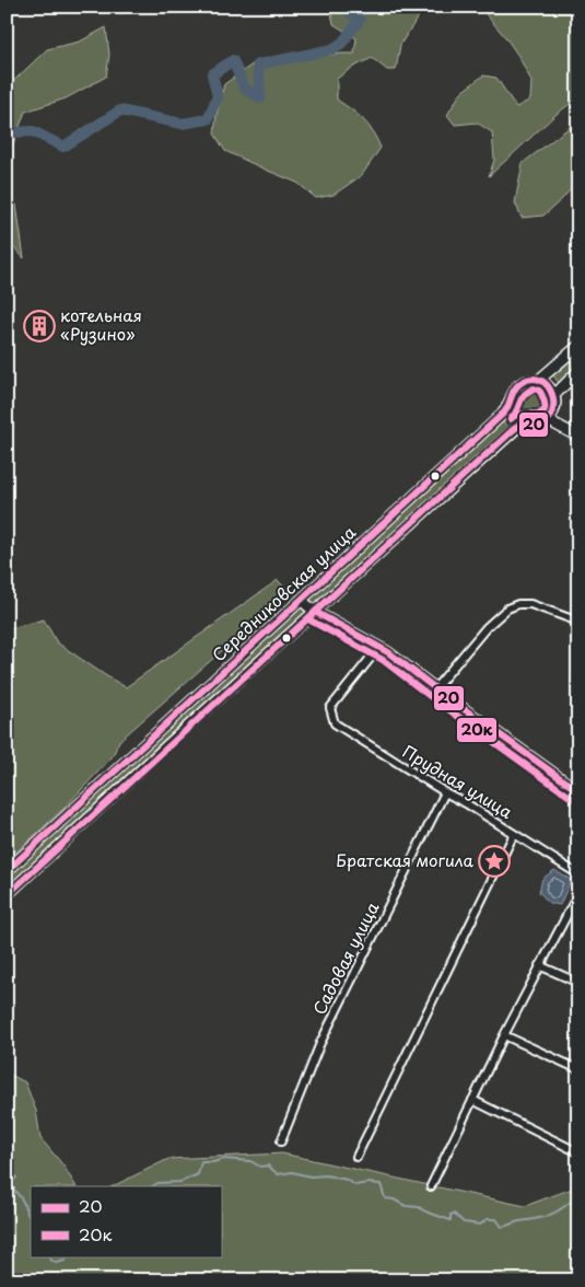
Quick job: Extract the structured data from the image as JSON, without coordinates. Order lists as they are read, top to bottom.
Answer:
{
  "streets": {
    "street": ["Середниковская улица", "Прудная улица", "Садовая улица"]
  },
  "crossings": [
    ["Прудная улица", "Садовая улица"]
  ],
  "places": {
    "building": ["котельная «Рузино»"],
    "place": ["Братская могила"]
  },
  "lines": ["transit line 20", "transit line 20к"],
  "legend": ["20", "20к"]
}
